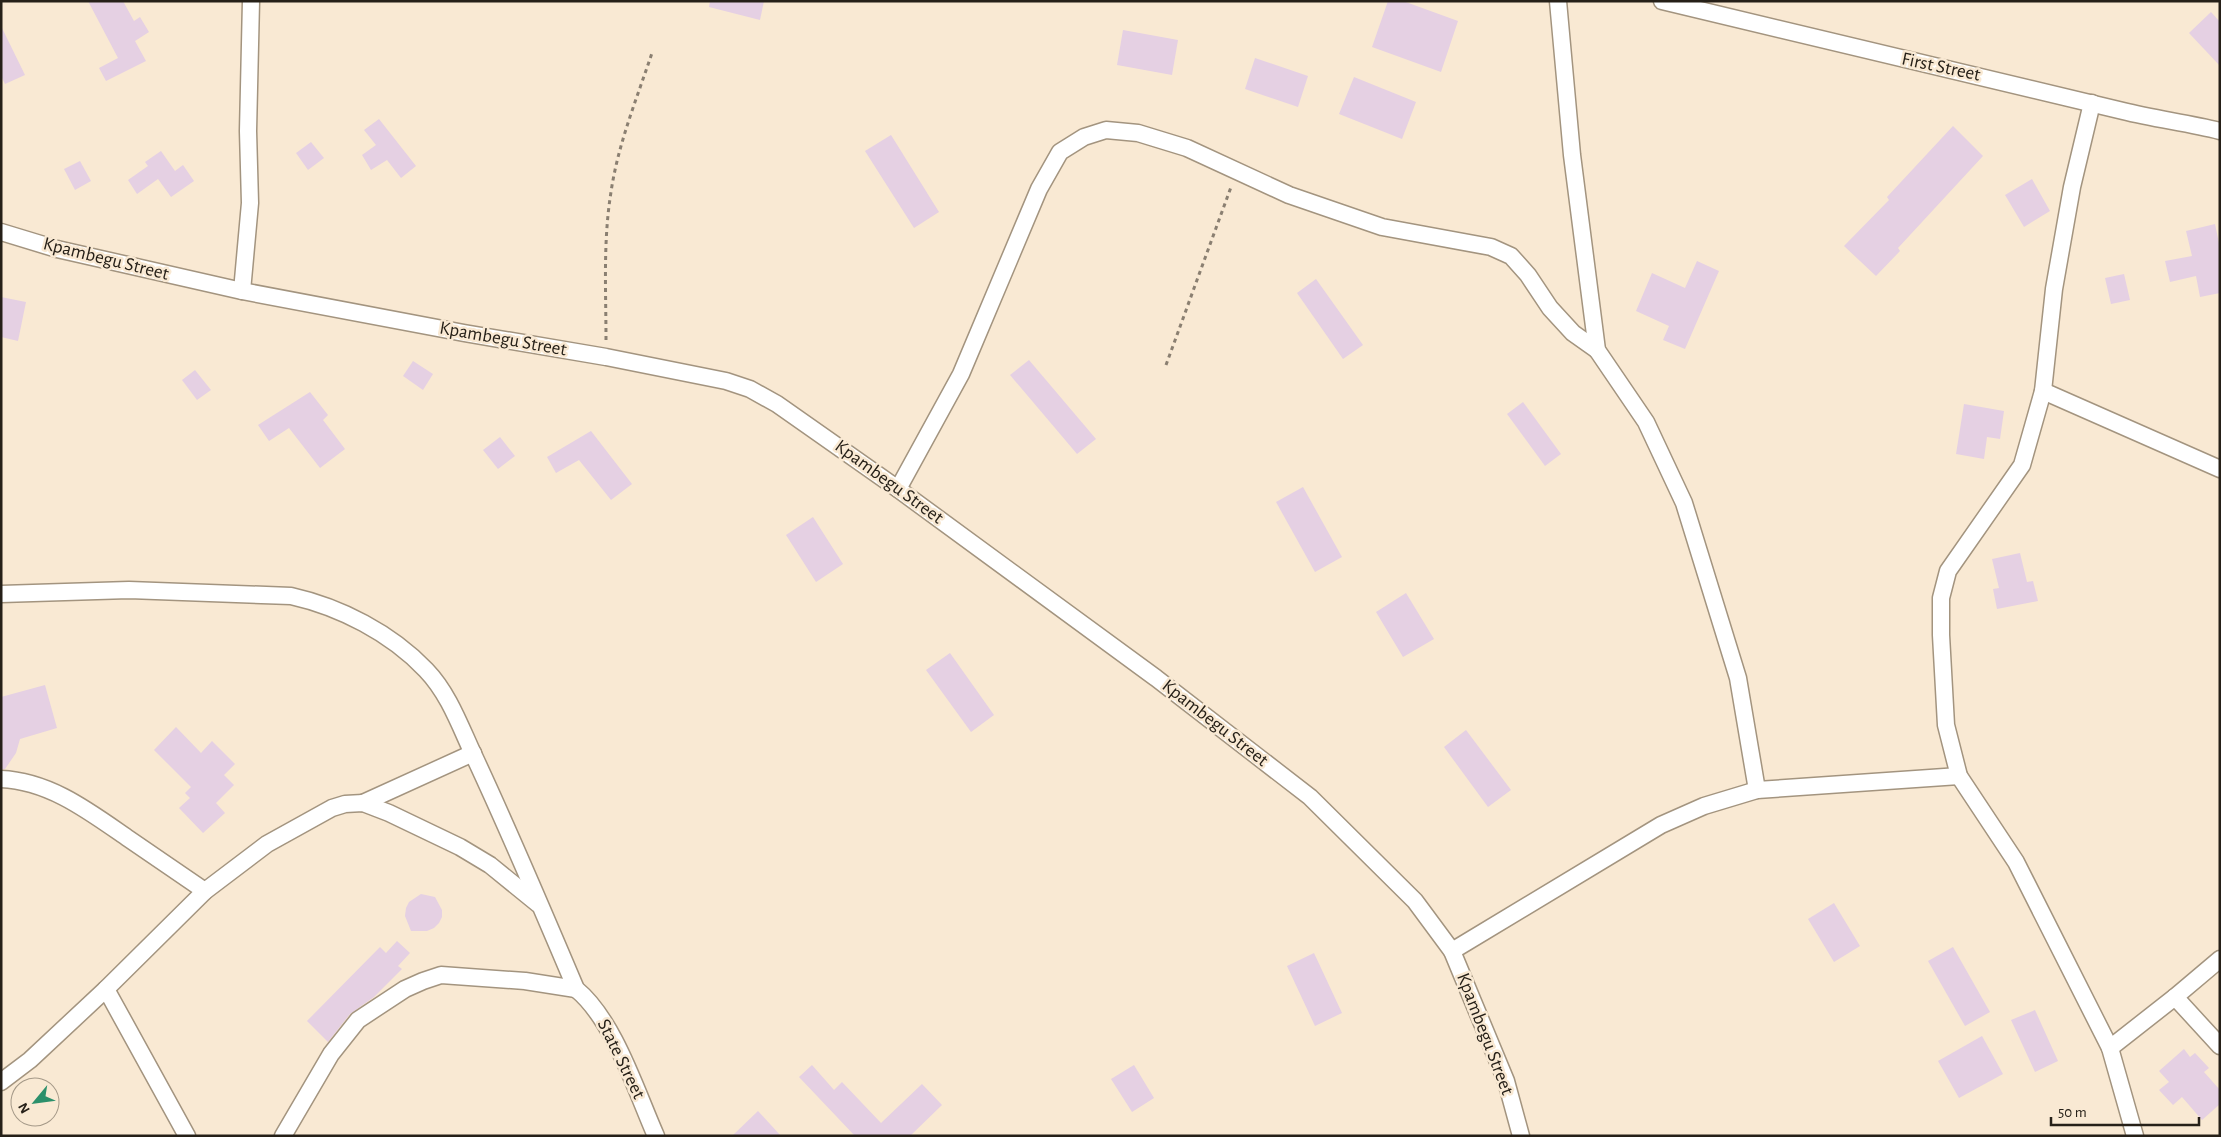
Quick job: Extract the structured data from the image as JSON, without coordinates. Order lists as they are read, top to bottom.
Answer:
{
  "streets": {
    "street": ["First Street", "Kpambegu Street", "State Street"]
  },
  "scale_bar": "50 m",
  "north": "bottom left"
}
